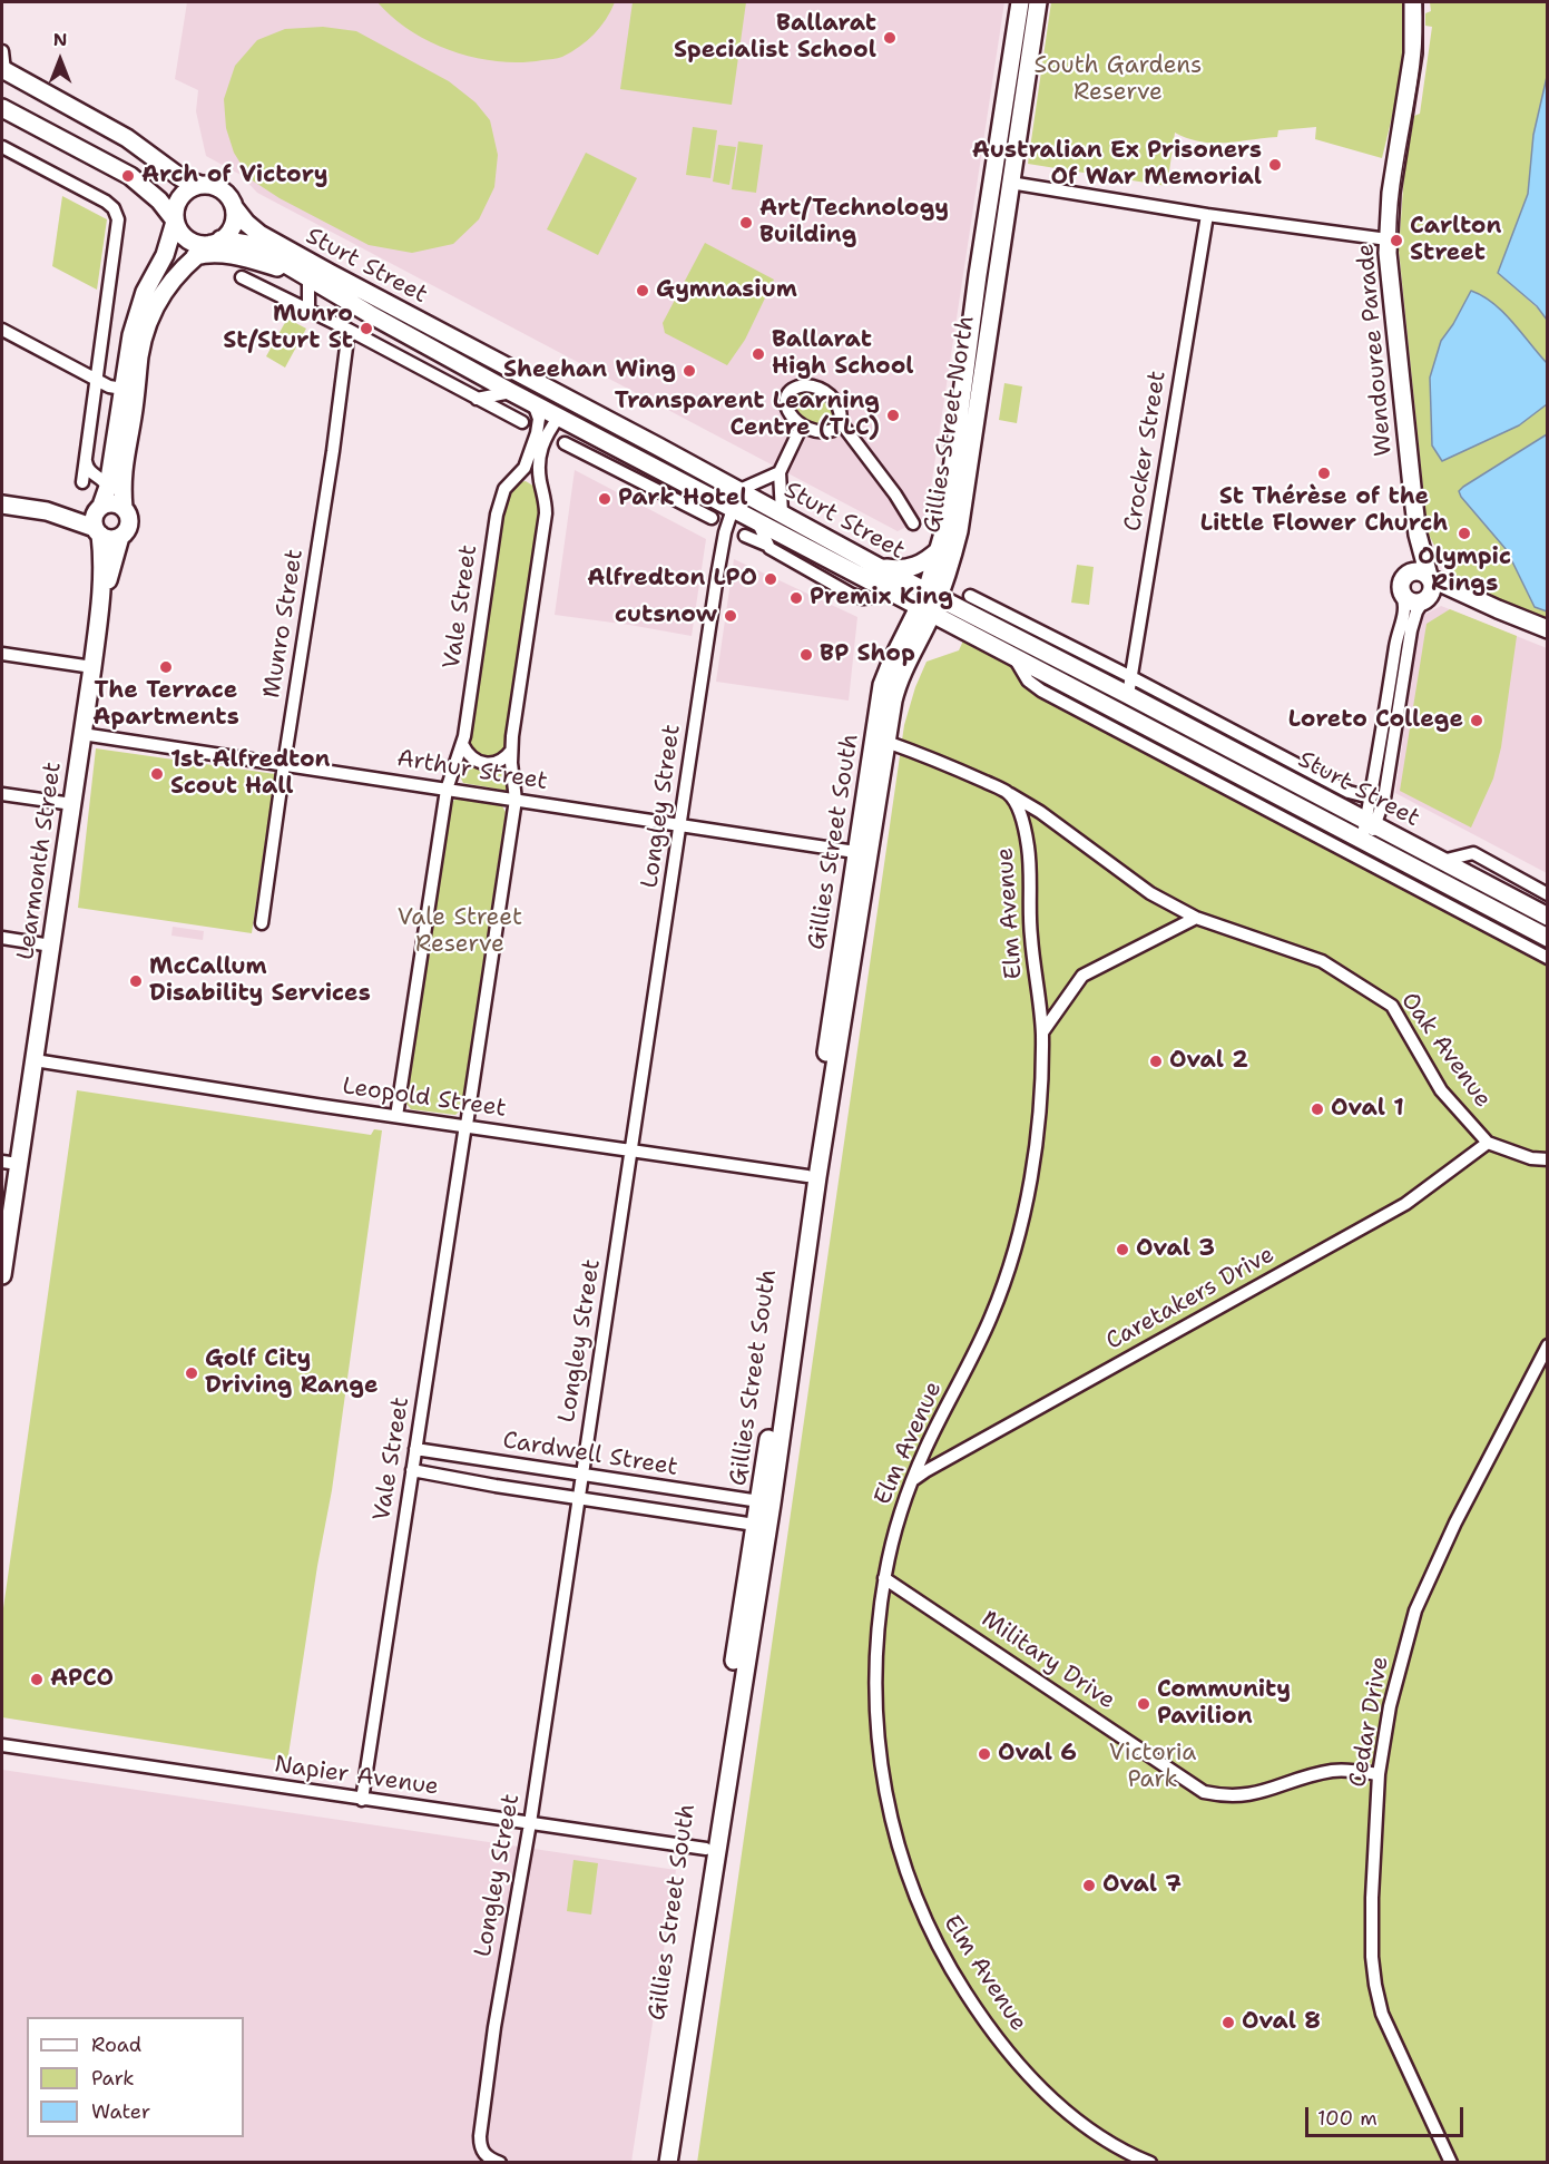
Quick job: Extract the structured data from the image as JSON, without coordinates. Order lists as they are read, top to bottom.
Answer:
{
  "streets": {
    "main road": [
      "Sturt Street",
      "Wendouree Parade",
      "Gillies Street North",
      "Gillies Street South",
      "Learmonth Street"
    ],
    "street": [
      "Crocker Street",
      "Vale Street",
      "Munro Street",
      "Arthur Street",
      "Longley Street",
      "Elm Avenue",
      "Oak Avenue",
      "Leopold Street",
      "Caretakers Drive",
      "Cardwell Street",
      "Military Drive",
      "Cedar Drive",
      "Napier Avenue"
    ]
  },
  "crossings": [
    ["Sturt Street", "Gillies Street North"],
    ["Sturt Street", "Crocker Street"],
    ["Sturt Street", "Vale Street"],
    ["Sturt Street", "Longley Street"],
    ["Sturt Street", "Gillies Street South"],
    ["Gillies Street North", "Gillies Street South"],
    ["Vale Street", "Arthur Street"],
    ["Vale Street", "Leopold Street"],
    ["Vale Street", "Cardwell Street"],
    ["Vale Street", "Napier Avenue"],
    ["Munro Street", "Arthur Street"],
    ["Arthur Street", "Longley Street"],
    ["Arthur Street", "Gillies Street South"],
    ["Arthur Street", "Learmonth Street"],
    ["Longley Street", "Leopold Street"],
    ["Longley Street", "Cardwell Street"],
    ["Longley Street", "Napier Avenue"],
    ["Gillies Street South", "Leopold Street"],
    ["Gillies Street South", "Cardwell Street"],
    ["Gillies Street South", "Napier Avenue"],
    ["Learmonth Street", "Leopold Street"],
    ["Elm Avenue", "Oak Avenue"],
    ["Elm Avenue", "Caretakers Drive"],
    ["Elm Avenue", "Military Drive"],
    ["Oak Avenue", "Caretakers Drive"],
    ["Military Drive", "Cedar Drive"]
  ],
  "parks": ["South Gardens Reserve", "Vale Street Reserve", "Victoria Park"],
  "places": [
    "Ballarat Specialist School",
    "Australian Ex Prisoners Of War Memorial",
    "Arch of Victory",
    "Art/Technology Building",
    "Carlton Street",
    "Gymnasium",
    "Munro St/Sturt St",
    "Ballarat High School",
    "Sheehan Wing",
    "Transparent Learning Centre (TLC)",
    "St Thérèse of the Little Flower Church",
    "Park Hotel",
    "Olympic Rings",
    "Alfredton LPO",
    "Premix King",
    "cutsnow",
    "BP Shop",
    "The Terrace Apartments",
    "Loreto College",
    "1st Alfredton Scout Hall",
    "McCallum Disability Services",
    "Oval 2",
    "Oval 1",
    "Oval 3",
    "Golf City Driving Range",
    "APCO",
    "Community Pavilion",
    "Oval 6",
    "Oval 7",
    "Oval 8"
  ],
  "legend": ["Road", "Park", "Water"],
  "scale_bar": "100 m",
  "north": "top"
}
